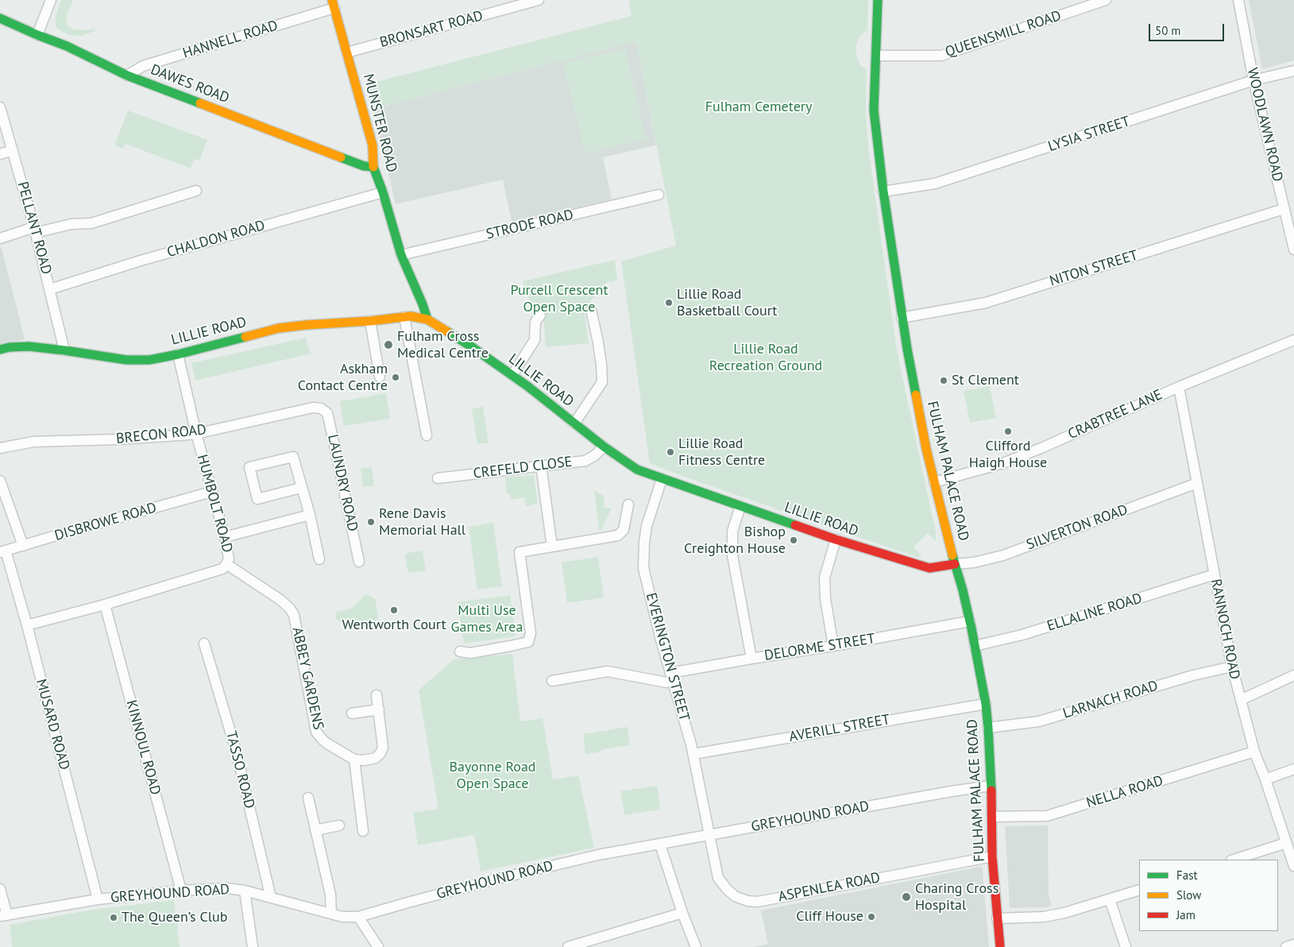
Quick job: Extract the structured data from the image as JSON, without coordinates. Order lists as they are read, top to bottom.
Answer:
{
  "streets": {
    "main road": [
      "DAWES ROAD",
      "MUNSTER ROAD",
      "LILLIE ROAD",
      "FULHAM PALACE ROAD"
    ],
    "street": [
      "BRONSART ROAD",
      "QUEENSMILL ROAD",
      "HANNELL ROAD",
      "WOODLAWN ROAD",
      "LYSIA STREET",
      "STRODE ROAD",
      "PELLANT ROAD",
      "CHALDON ROAD",
      "NITON STREET",
      "CRABTREE LANE",
      "BRECON ROAD",
      "CREFELD CLOSE",
      "LAUNDRY ROAD",
      "HUMBOLT ROAD",
      "DISBROWE ROAD",
      "SILVERTON ROAD",
      "ELLALINE ROAD",
      "RANNOCH ROAD",
      "DELORME STREET",
      "EVERINGTON STREET",
      "ABBEY GARDENS",
      "LARNACH ROAD",
      "MUSARD ROAD",
      "AVERILL STREET",
      "KINNOUL ROAD",
      "TASSO ROAD",
      "NELLA ROAD",
      "GREYHOUND ROAD",
      "ASPENLEA ROAD"
    ]
  },
  "crossings": [
    ["BRONSART ROAD", "MUNSTER ROAD"],
    ["QUEENSMILL ROAD", "FULHAM PALACE ROAD"],
    ["HANNELL ROAD", "DAWES ROAD"],
    ["HANNELL ROAD", "MUNSTER ROAD"],
    ["DAWES ROAD", "MUNSTER ROAD"],
    ["MUNSTER ROAD", "STRODE ROAD"],
    ["MUNSTER ROAD", "CHALDON ROAD"],
    ["MUNSTER ROAD", "LILLIE ROAD"],
    ["WOODLAWN ROAD", "LYSIA STREET"],
    ["WOODLAWN ROAD", "NITON STREET"],
    ["LYSIA STREET", "FULHAM PALACE ROAD"],
    ["PELLANT ROAD", "CHALDON ROAD"],
    ["PELLANT ROAD", "LILLIE ROAD"],
    ["NITON STREET", "FULHAM PALACE ROAD"],
    ["LILLIE ROAD", "CREFELD CLOSE"],
    ["LILLIE ROAD", "FULHAM PALACE ROAD"],
    ["LILLIE ROAD", "HUMBOLT ROAD"],
    ["LILLIE ROAD", "SILVERTON ROAD"],
    ["LILLIE ROAD", "EVERINGTON STREET"],
    ["CRABTREE LANE", "FULHAM PALACE ROAD"],
    ["CRABTREE LANE", "RANNOCH ROAD"],
    ["BRECON ROAD", "LAUNDRY ROAD"],
    ["BRECON ROAD", "HUMBOLT ROAD"],
    ["FULHAM PALACE ROAD", "SILVERTON ROAD"],
    ["FULHAM PALACE ROAD", "ELLALINE ROAD"],
    ["FULHAM PALACE ROAD", "DELORME STREET"],
    ["FULHAM PALACE ROAD", "LARNACH ROAD"],
    ["FULHAM PALACE ROAD", "AVERILL STREET"],
    ["FULHAM PALACE ROAD", "NELLA ROAD"],
    ["FULHAM PALACE ROAD", "GREYHOUND ROAD"],
    ["FULHAM PALACE ROAD", "ASPENLEA ROAD"],
    ["HUMBOLT ROAD", "DISBROWE ROAD"],
    ["HUMBOLT ROAD", "ABBEY GARDENS"],
    ["HUMBOLT ROAD", "MUSARD ROAD"],
    ["HUMBOLT ROAD", "KINNOUL ROAD"],
    ["DISBROWE ROAD", "MUSARD ROAD"],
    ["SILVERTON ROAD", "RANNOCH ROAD"],
    ["ELLALINE ROAD", "RANNOCH ROAD"],
    ["RANNOCH ROAD", "LARNACH ROAD"],
    ["RANNOCH ROAD", "NELLA ROAD"],
    ["DELORME STREET", "EVERINGTON STREET"],
    ["EVERINGTON STREET", "AVERILL STREET"],
    ["EVERINGTON STREET", "GREYHOUND ROAD"],
    ["EVERINGTON STREET", "ASPENLEA ROAD"],
    ["MUSARD ROAD", "GREYHOUND ROAD"],
    ["KINNOUL ROAD", "GREYHOUND ROAD"],
    ["TASSO ROAD", "GREYHOUND ROAD"],
    ["GREYHOUND ROAD", "ASPENLEA ROAD"]
  ],
  "parks": [
    "Fulham Cemetery",
    "Purcell Crescent Open Space",
    "Lillie Road Recreation Ground",
    "Multi Use Games Area",
    "Bayonne Road Open Space"
  ],
  "places": [
    "Lillie Road Basketball Court",
    "Fulham Cross Medical Centre",
    "Askham Contact Centre",
    "St Clement",
    "Clifford Haigh House",
    "Lillie Road Fitness Centre",
    "Rene Davis Memorial Hall",
    "Bishop Creighton House",
    "Wentworth Court",
    "Charing Cross Hospital",
    "Cliff House",
    "The Queen’s Club"
  ],
  "legend": ["Fast", "Slow", "Jam"],
  "scale_bar": "50 m"
}
